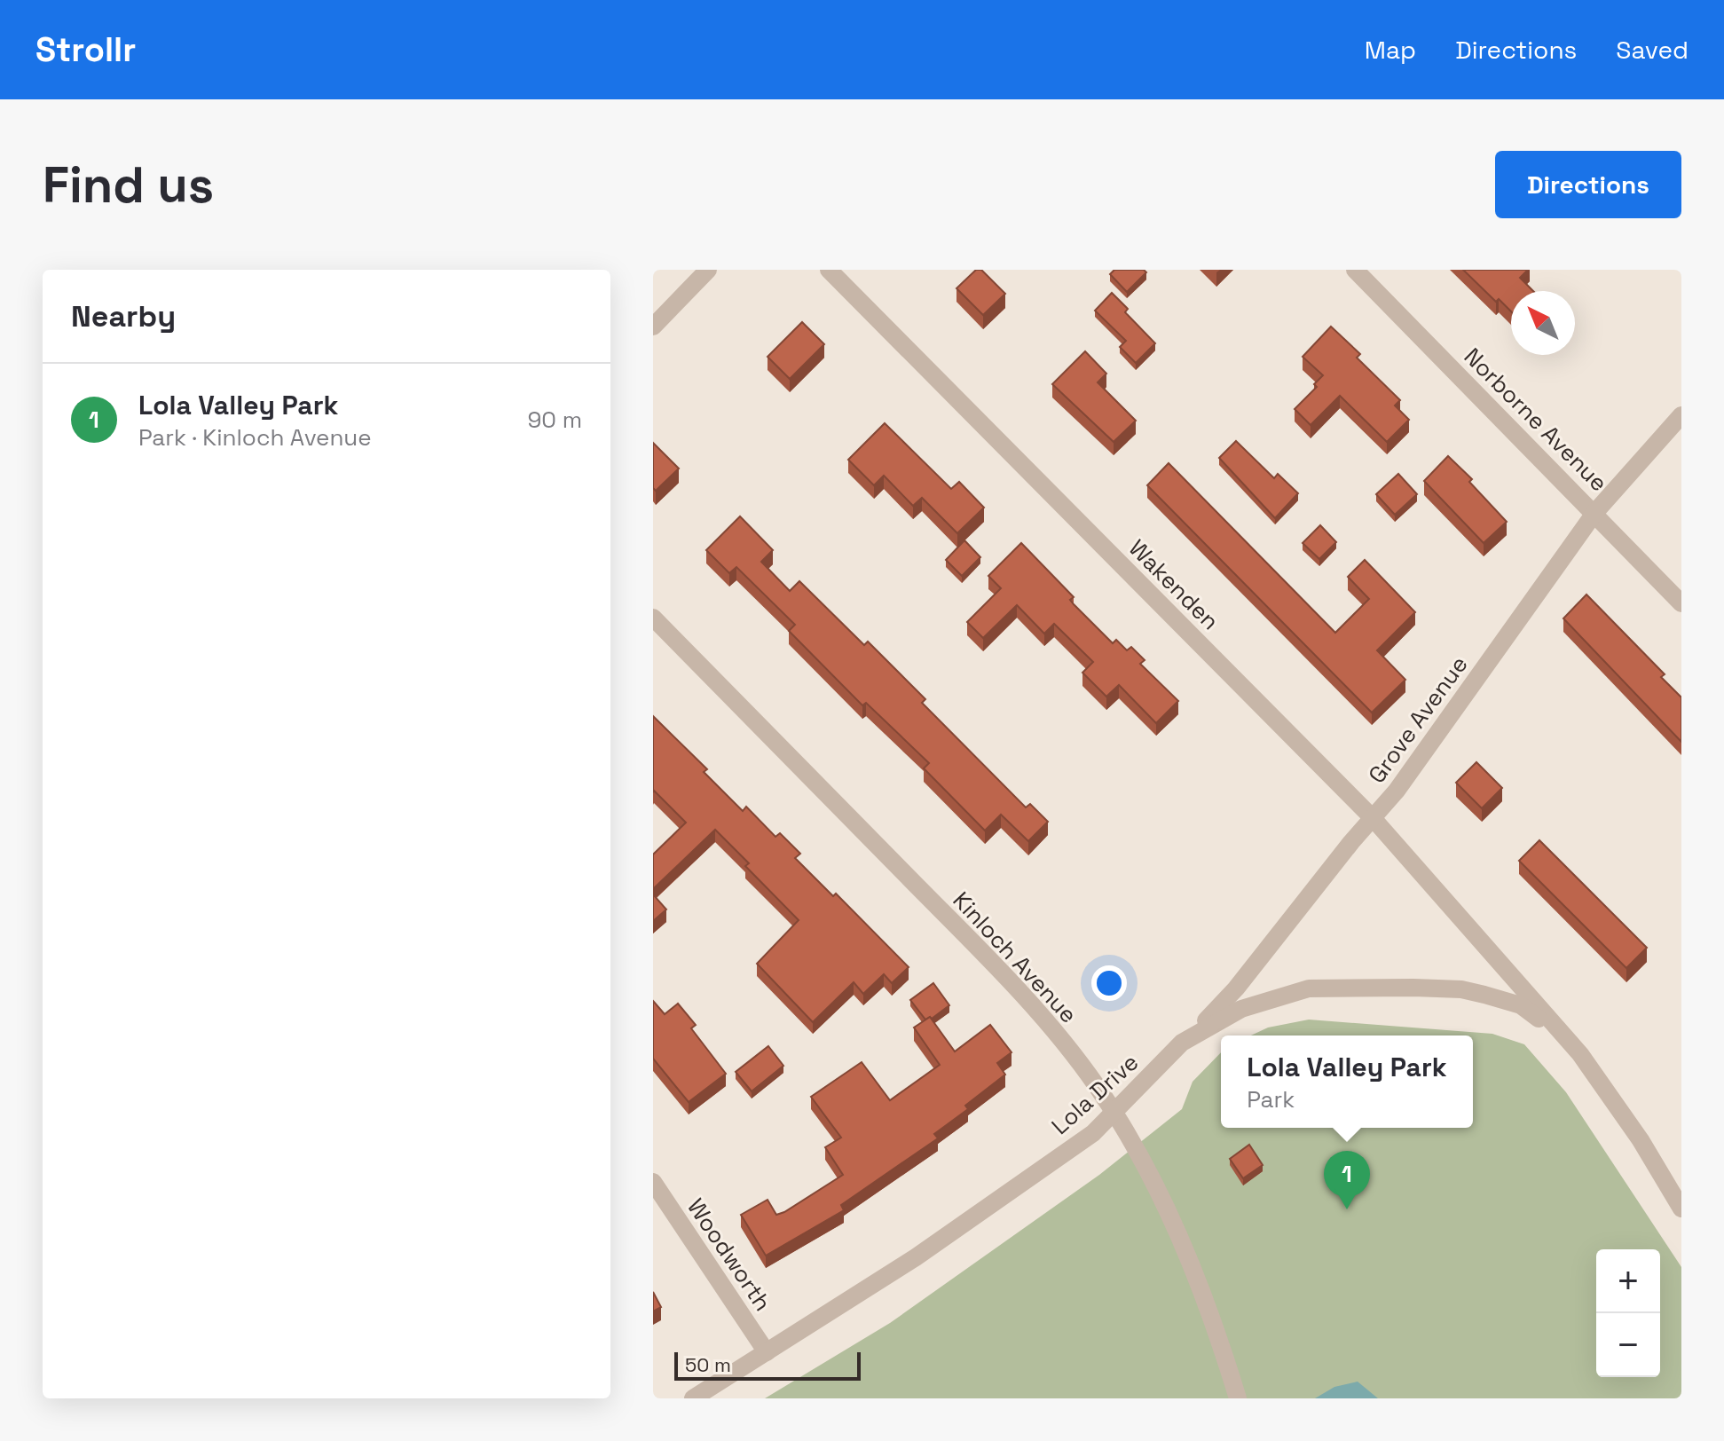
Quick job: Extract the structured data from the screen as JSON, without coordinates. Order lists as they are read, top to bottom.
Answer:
{
  "streets": {
    "street": [
      "Norborne Avenue",
      "Wakenden",
      "Grove Avenue",
      "Kinloch Avenue",
      "Lola Drive",
      "Woodworth"
    ]
  },
  "crossings": [
    ["Norborne Avenue", "Grove Avenue"],
    ["Wakenden", "Grove Avenue"],
    ["Wakenden", "Lola Drive"],
    ["Grove Avenue", "Lola Drive"],
    ["Kinloch Avenue", "Lola Drive"],
    ["Lola Drive", "Woodworth"]
  ],
  "scale_bar": "50 m",
  "north": "top left",
  "page": {
    "header": "Strollr",
    "nav": ["Map", "Directions", "Saved"],
    "buttons": "Directions",
    "title": "Find us",
    "heading": "Nearby",
    "list": [
      {
        "mark": "1",
        "name": "Lola Valley Park",
        "note": "Park · Kinloch Avenue",
        "value": "90 m"
      }
    ],
    "popup": ["Lola Valley Park", "Park"],
    "pins": "1",
    "map_buttons": ["+", "−"],
    "scale": "50 m"
  }
}
